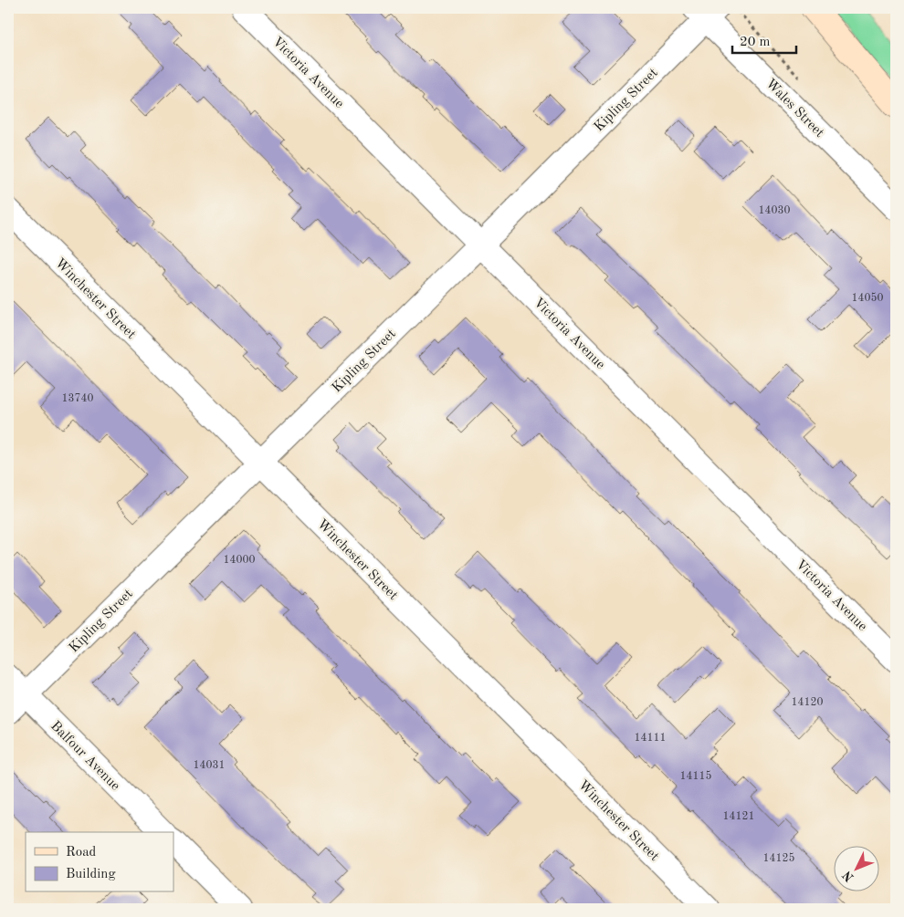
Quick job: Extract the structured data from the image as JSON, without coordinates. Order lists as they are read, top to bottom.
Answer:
{
  "streets": {
    "street": [
      "Victoria Avenue",
      "Kipling Street",
      "Wales Street",
      "Winchester Street",
      "Balfour Avenue"
    ]
  },
  "crossings": [
    ["Victoria Avenue", "Kipling Street"],
    ["Kipling Street", "Wales Street"],
    ["Kipling Street", "Winchester Street"],
    ["Kipling Street", "Balfour Avenue"]
  ],
  "house_numbers": [
    "14030",
    "14050",
    "13740",
    "14000",
    "14120",
    "14111",
    "14031",
    "14115",
    "14121",
    "14125"
  ],
  "legend": ["Road", "Building"],
  "scale_bar": "20 m",
  "north": "bottom left"
}
